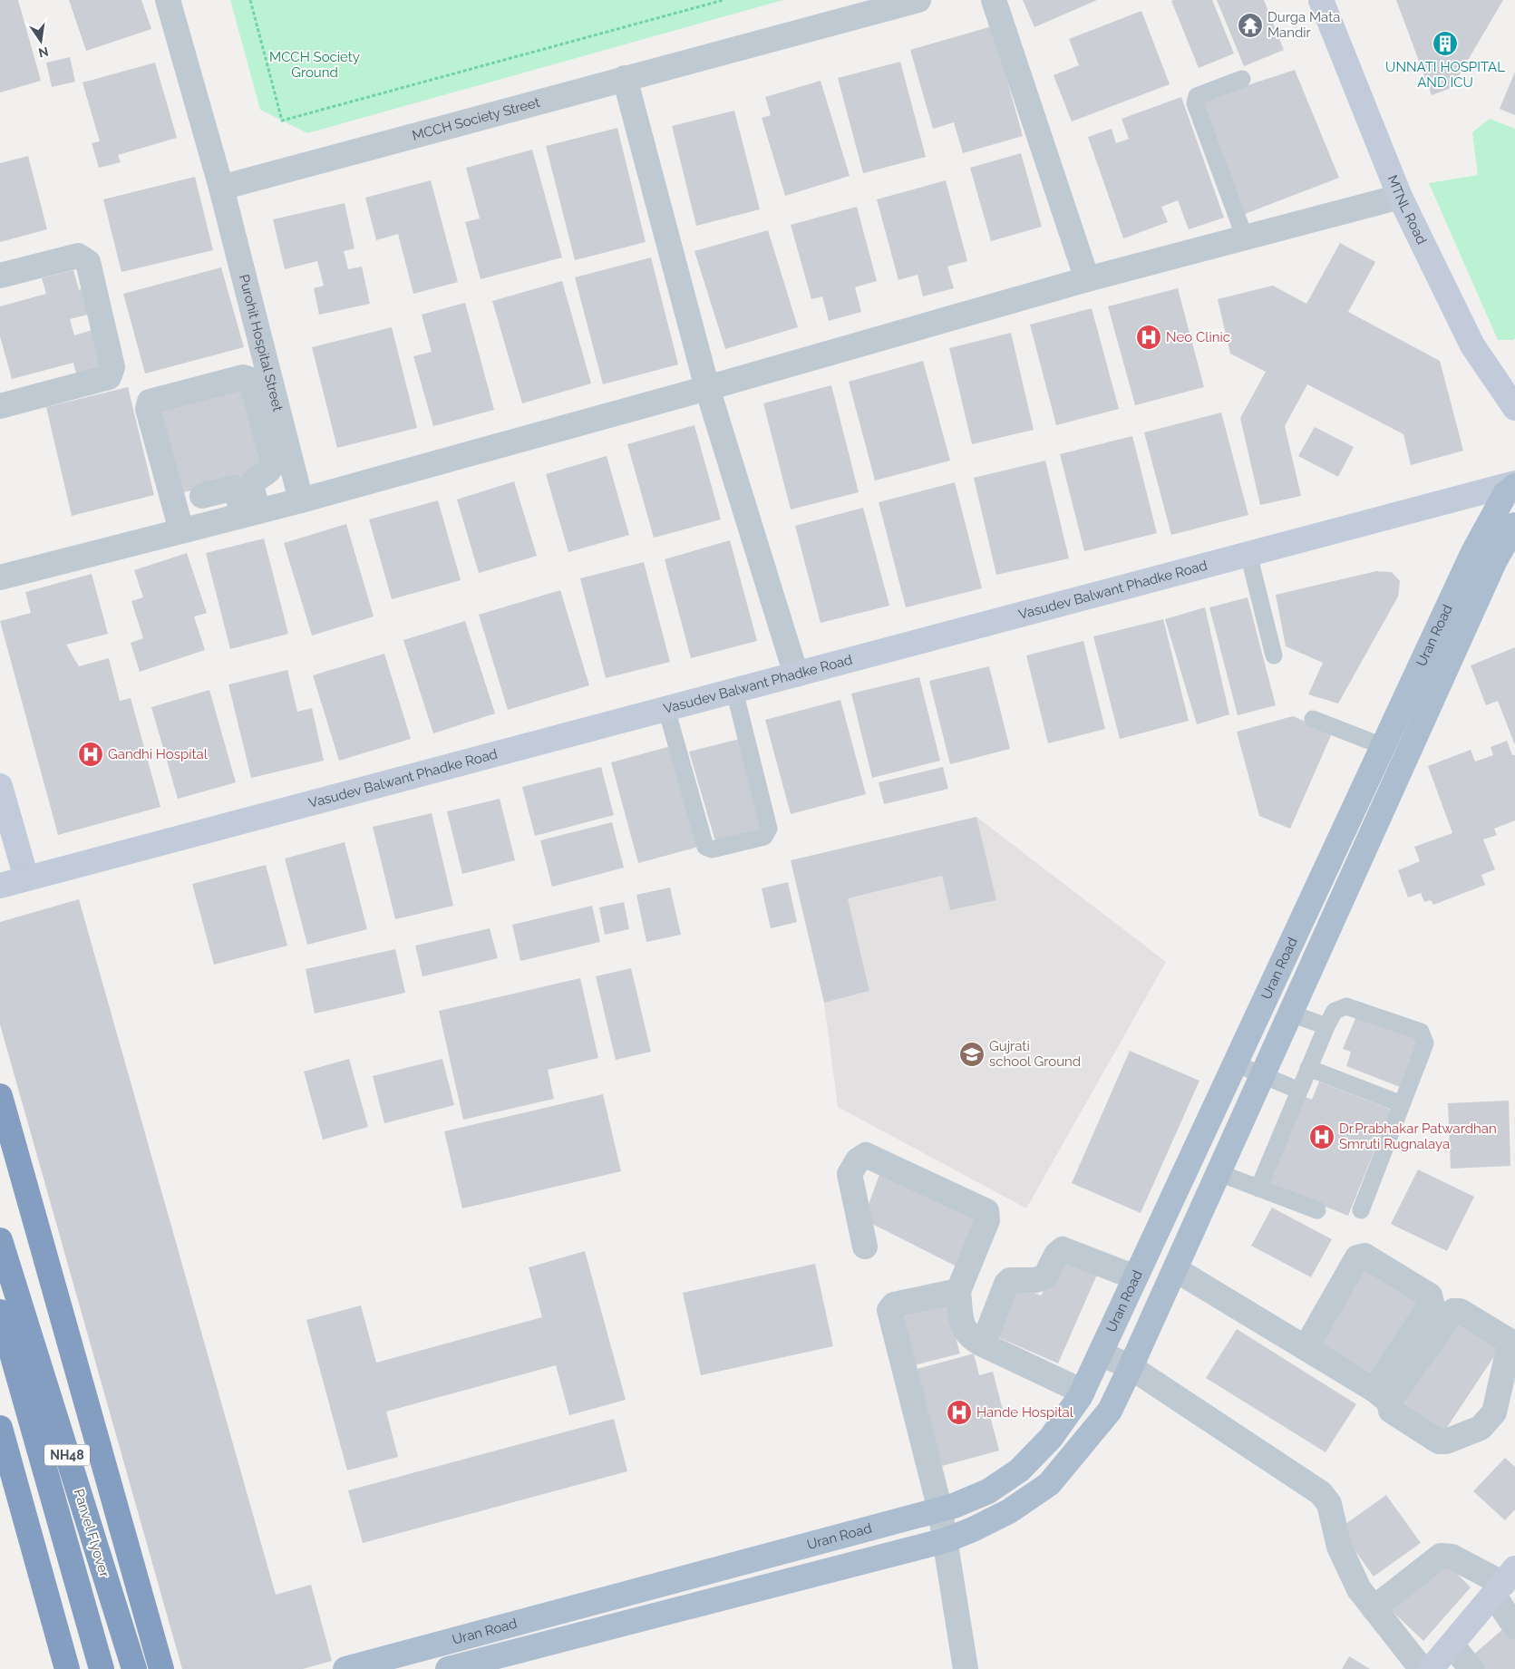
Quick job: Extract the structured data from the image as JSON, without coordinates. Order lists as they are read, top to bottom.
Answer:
{
  "streets": {
    "highway": ["NH48", "Panvel Flyover"],
    "main road": ["Uran Road"],
    "street": [
      "MCCH Society Street",
      "MTNL Road",
      "Purohit Hospital Street",
      "Vasudev Balwant Phadke Road"
    ]
  },
  "crossings": [
    ["MCCH Society Street", "Purohit Hospital Street"],
    ["Vasudev Balwant Phadke Road", "Uran Road"]
  ],
  "parks": ["MCCH Society Ground"],
  "places": {
    "temple": ["Durga Mata Mandir"],
    "building": ["UNNATI HOSPITAL AND ICU"],
    "hospital": [
      "Neo Clinic",
      "Gandhi Hospital",
      "Dr.Prabhakar Patwardhan Smruti Rugnalaya",
      "Hande Hospital"
    ],
    "school or university": ["Gujrati school Ground"]
  },
  "north": "bottom"
}
